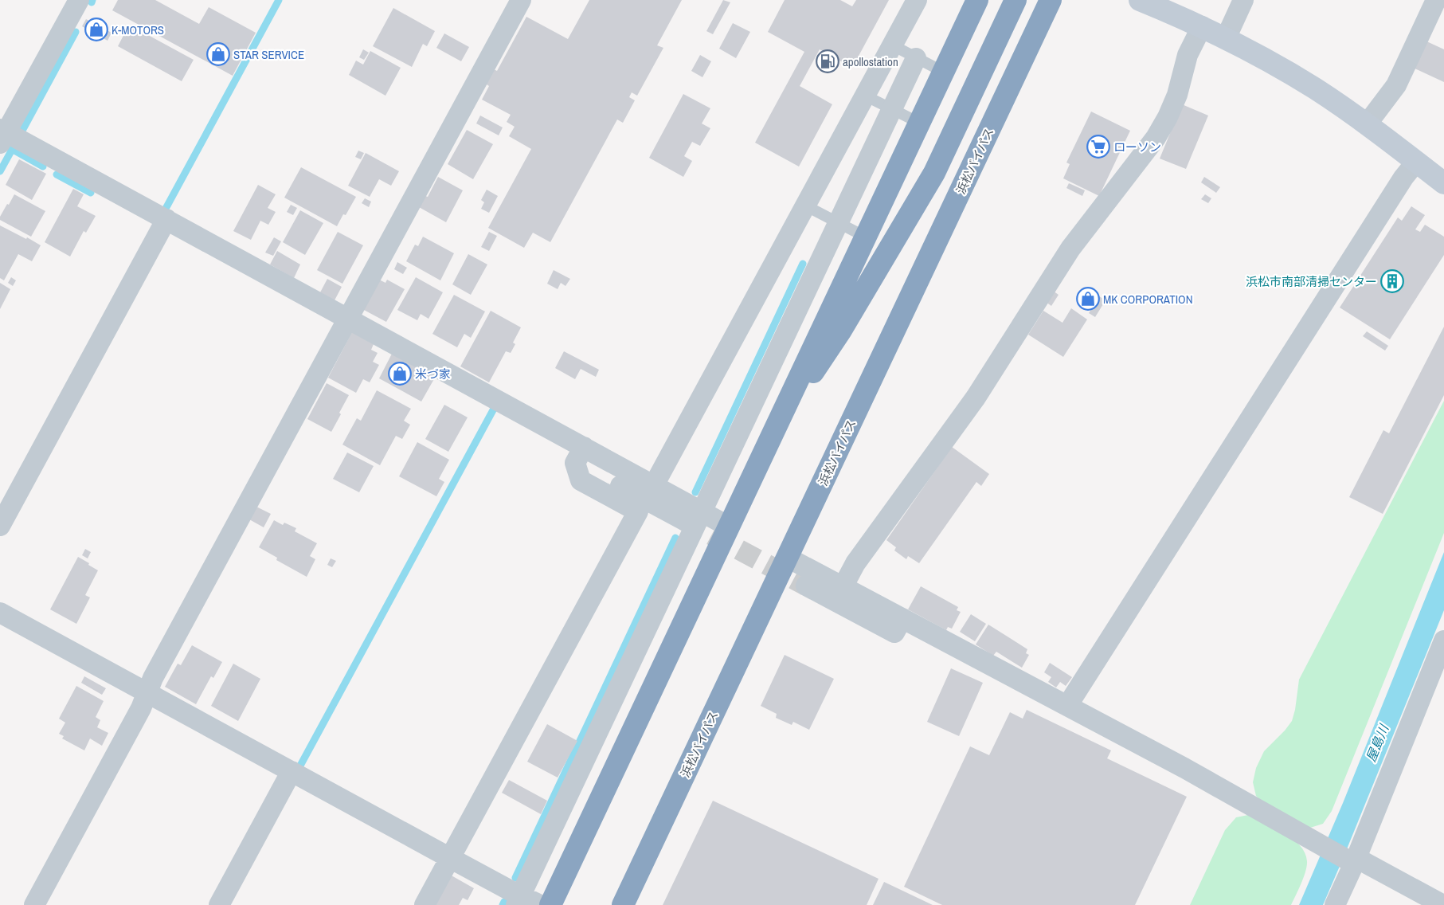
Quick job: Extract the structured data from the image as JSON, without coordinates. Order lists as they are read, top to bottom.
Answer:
{
  "streets": {
    "highway": ["浜松バイパス"]
  },
  "water": ["屋島川"],
  "places": {
    "shop": [
      "K-MOTORS",
      "STAR SERVICE",
      "MK CORPORATION",
      "米づ家"
    ],
    "fuel station": ["apollostation"],
    "supermarket": ["ローソン"],
    "building": ["浜松市南部清掃センター"]
  }
}
